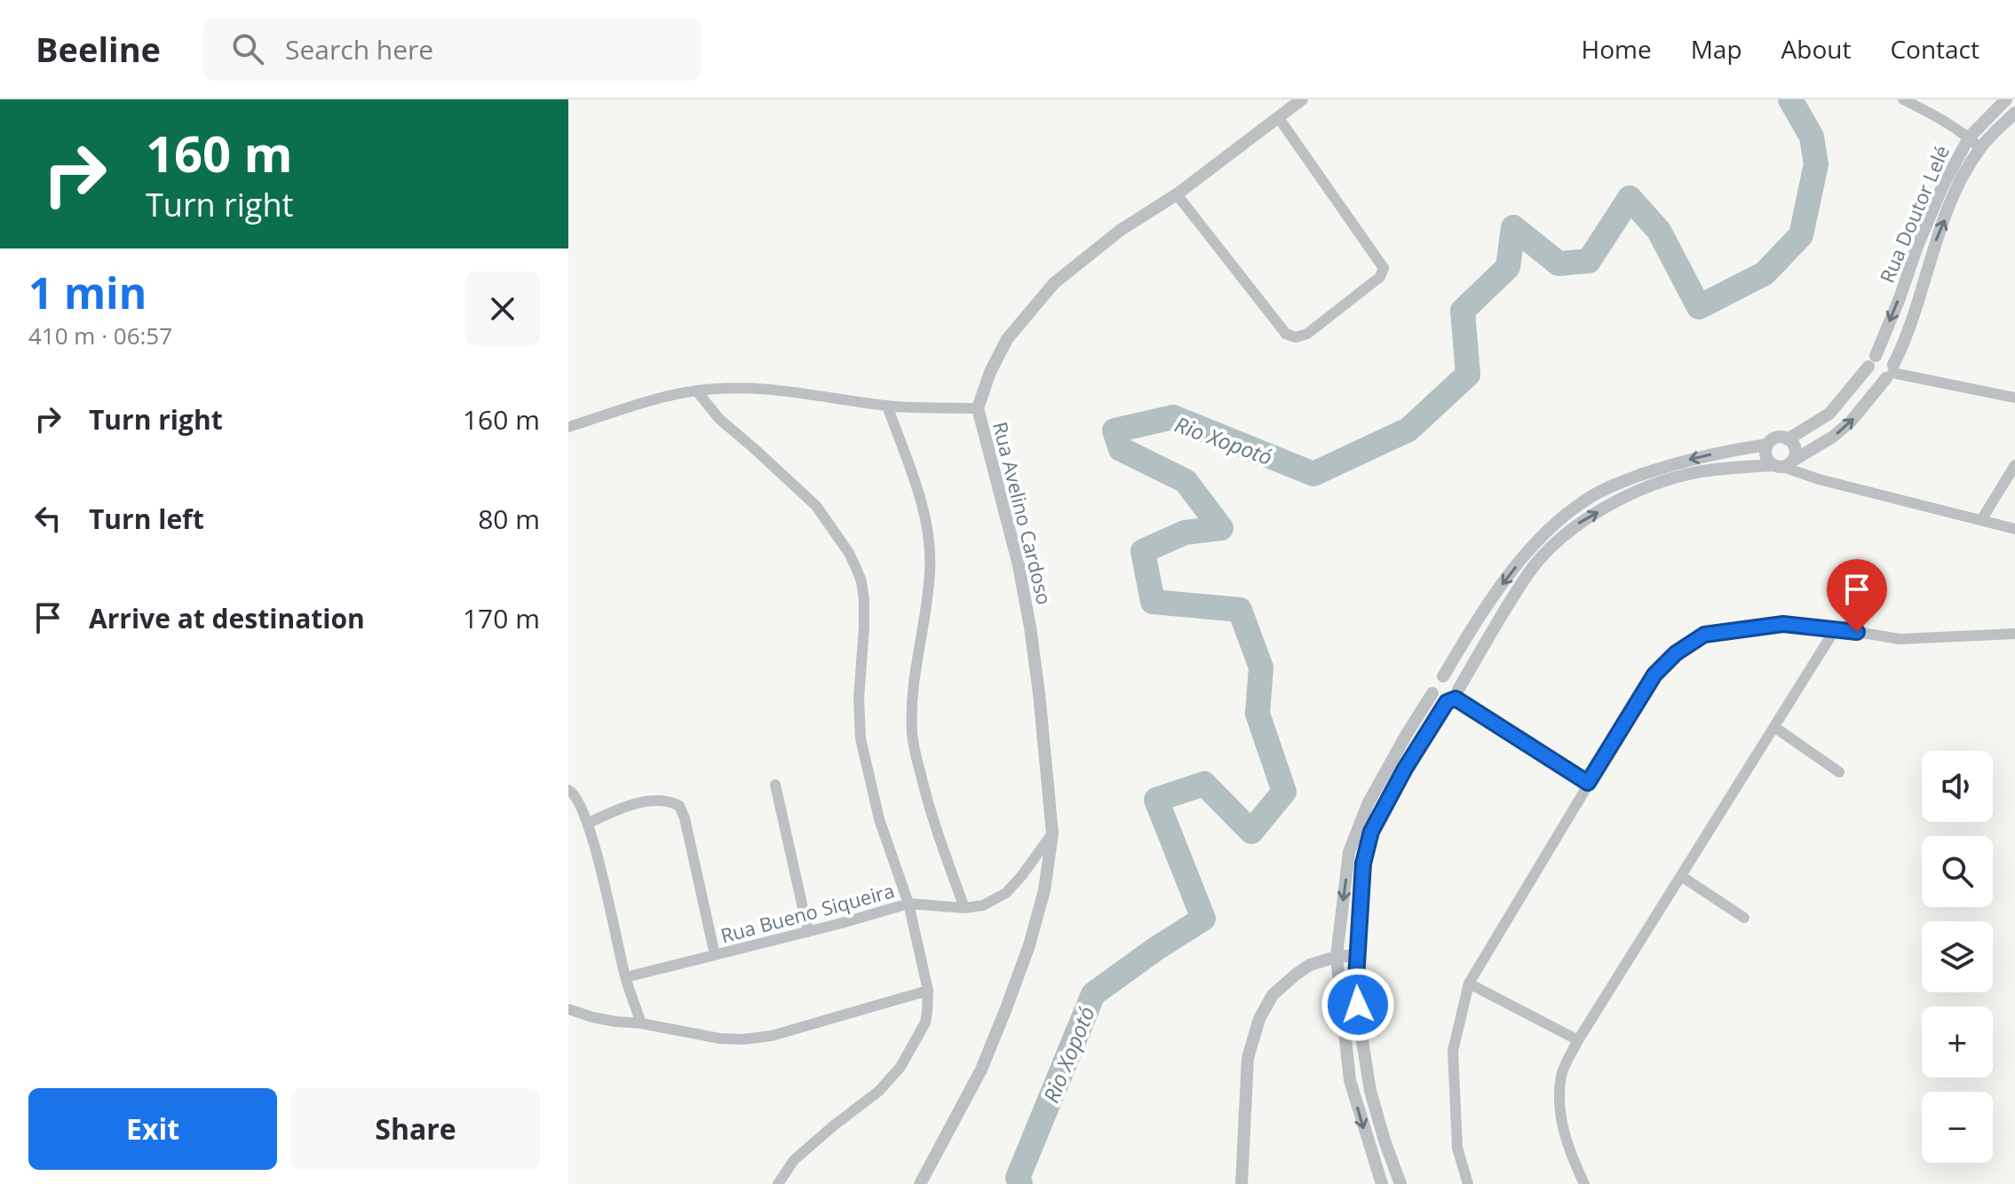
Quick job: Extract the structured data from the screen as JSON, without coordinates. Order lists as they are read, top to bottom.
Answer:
{
  "streets": {
    "street": ["Rua Doutor Lelé", "Rua Avelino Cardoso", "Rua Bueno Siqueira"]
  },
  "crossings": [
    ["Rua Avelino Cardoso", "Rua Bueno Siqueira"]
  ],
  "water": ["Rio Xopotó"],
  "page": {
    "header": "Beeline",
    "search": "Search here",
    "nav": [
      "Home",
      "Map",
      "About",
      "Contact"
    ],
    "turn": ["160 m", "Turn right"],
    "heading": ["1 min", "410 m · 06:57"],
    "list": [
      {
        "name": "Turn right",
        "value": "160 m"
      },
      {
        "name": "Turn left",
        "value": "80 m"
      },
      {
        "name": "Arrive at destination",
        "value": "170 m"
      }
    ],
    "map_buttons": ["+", "−"],
    "buttons": ["Exit", "Share"]
  }
}
